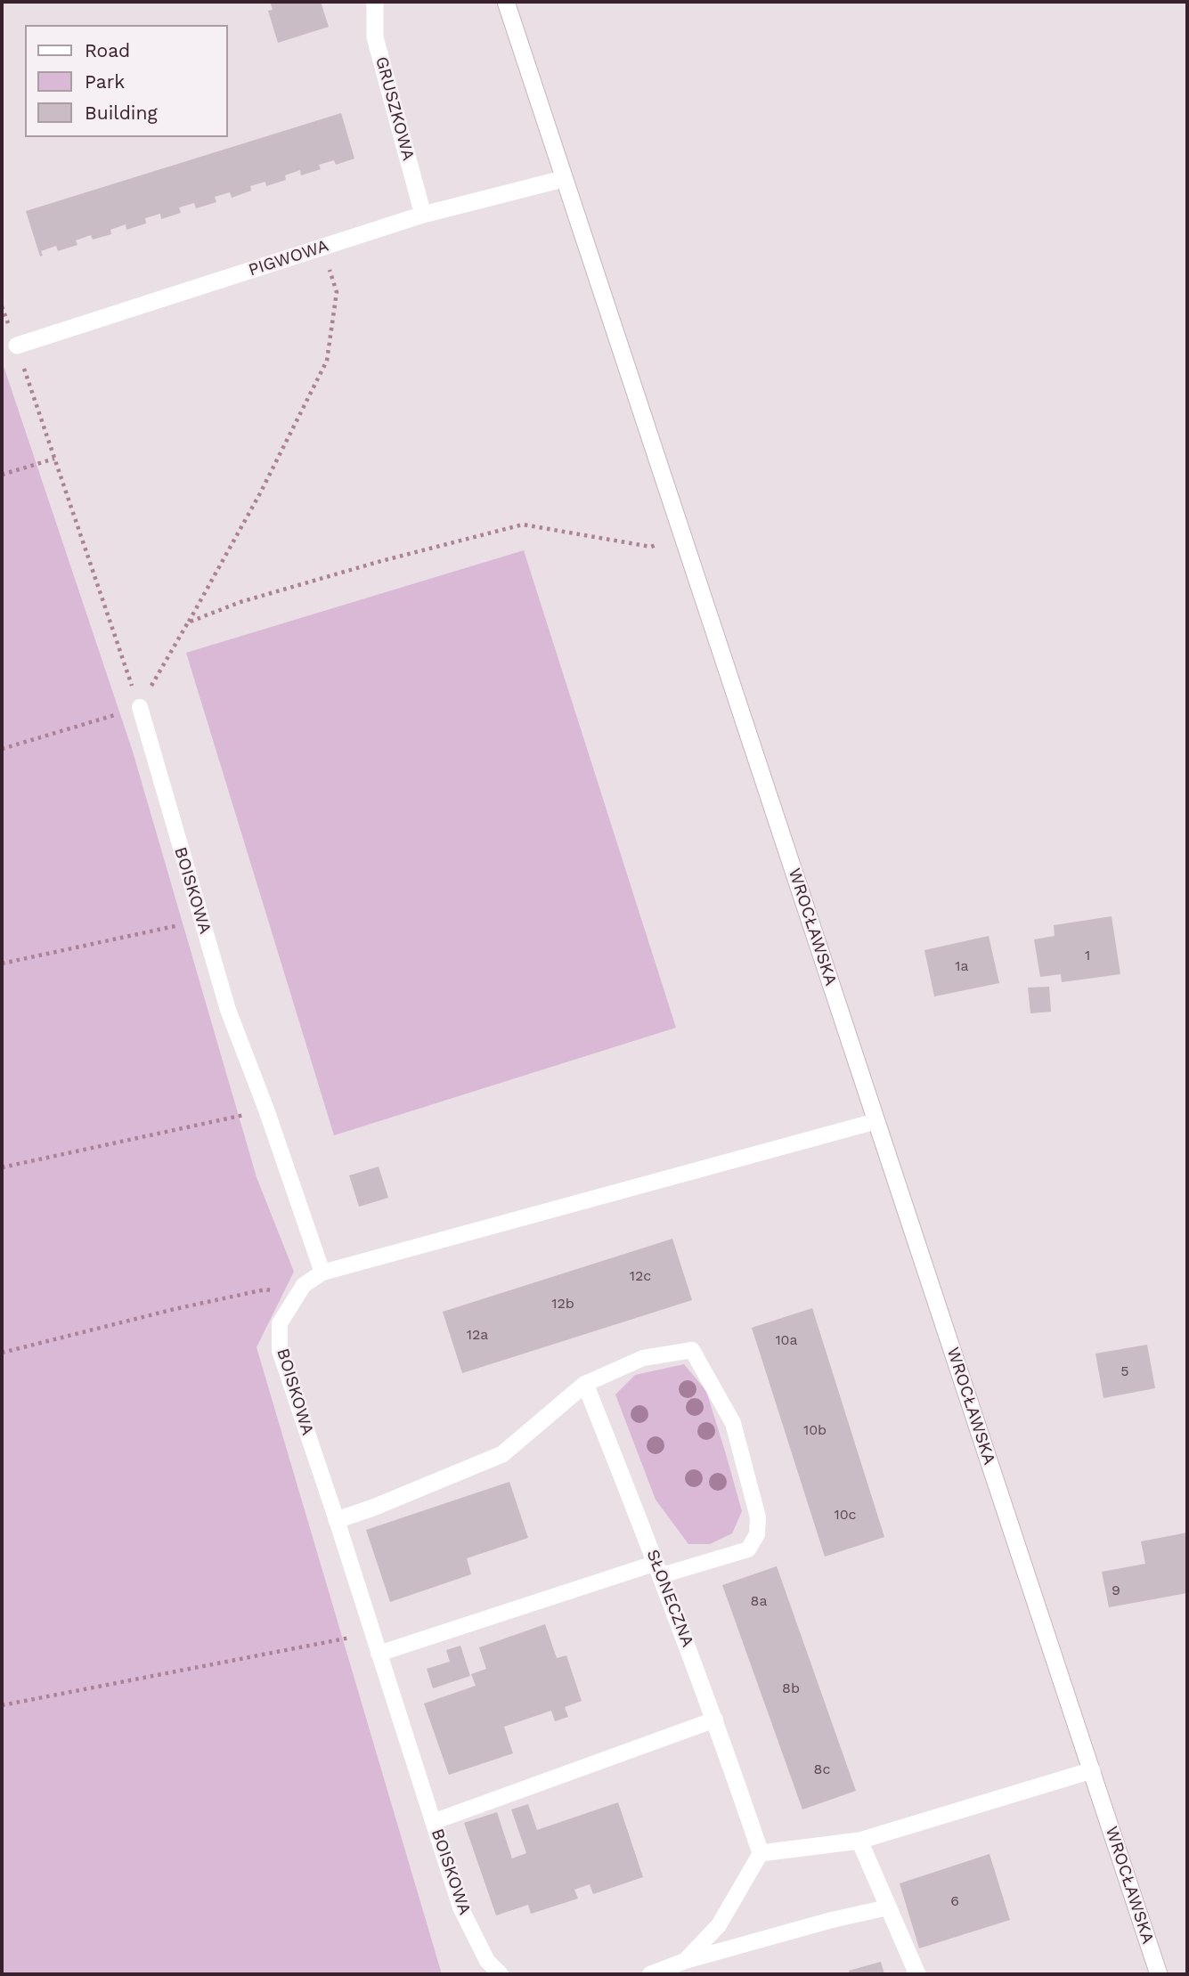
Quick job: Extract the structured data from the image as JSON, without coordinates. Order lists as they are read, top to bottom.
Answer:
{
  "streets": {
    "street": [
      "GRUSZKOWA",
      "PIGWOWA",
      "WROCŁAWSKA",
      "SŁONECZNA"
    ],
    "lane": ["BOISKOWA"]
  },
  "crossings": [
    ["GRUSZKOWA", "PIGWOWA"],
    ["PIGWOWA", "WROCŁAWSKA"]
  ],
  "house_numbers": [
    "1",
    "1a",
    "12c",
    "12b",
    "12a",
    "10a",
    "5",
    "10b",
    "10c",
    "9",
    "8a",
    "8b",
    "8c",
    "6"
  ],
  "legend": ["Road", "Park", "Building"]
}
